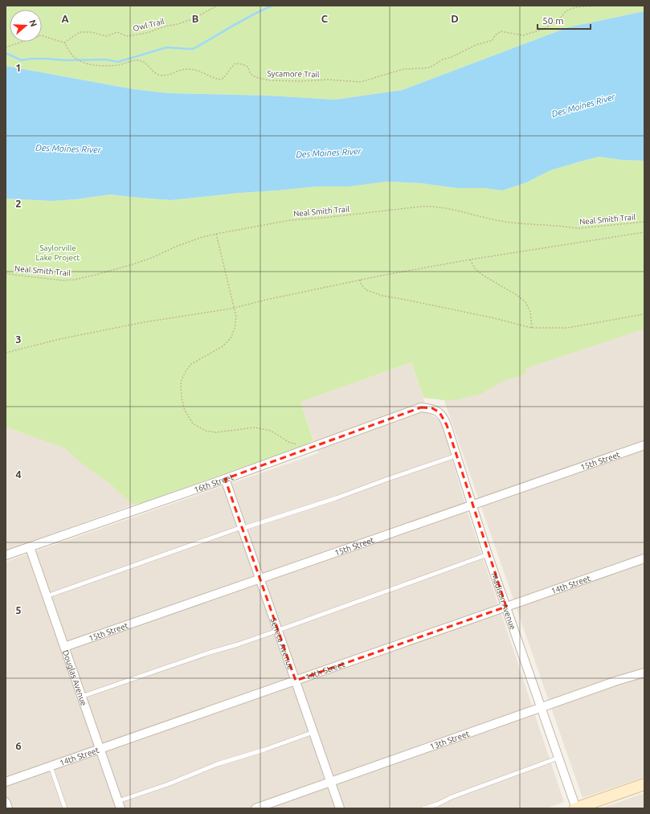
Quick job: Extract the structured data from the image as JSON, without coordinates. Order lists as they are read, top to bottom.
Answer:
{
  "streets": {
    "street": [
      "15th Street",
      "16th Street",
      "14th Street",
      "Madison Avenue",
      "Seneca Avenue",
      "Douglas Avenue",
      "13th Street"
    ],
    "path": ["Owl Trail", "Sycamore Trail", "Neal Smith Trail"]
  },
  "crossings": [
    ["Owl Trail", "Sycamore Trail"],
    ["15th Street", "Madison Avenue"],
    ["15th Street", "Seneca Avenue"],
    ["15th Street", "Douglas Avenue"],
    ["16th Street", "Madison Avenue"],
    ["16th Street", "Seneca Avenue"],
    ["16th Street", "Douglas Avenue"],
    ["14th Street", "Madison Avenue"],
    ["14th Street", "Seneca Avenue"],
    ["14th Street", "Douglas Avenue"],
    ["Madison Avenue", "13th Street"],
    ["Seneca Avenue", "13th Street"]
  ],
  "water": ["Des Moines River"],
  "parks": ["Saylorville Lake Project"],
  "scale_bar": "50 m",
  "north": "right",
  "grid": {
    "columns": [
      "A",
      "B",
      "C",
      "D"
    ],
    "rows": [
      "1",
      "2",
      "3",
      "4",
      "5",
      "6"
    ]
  }
}
